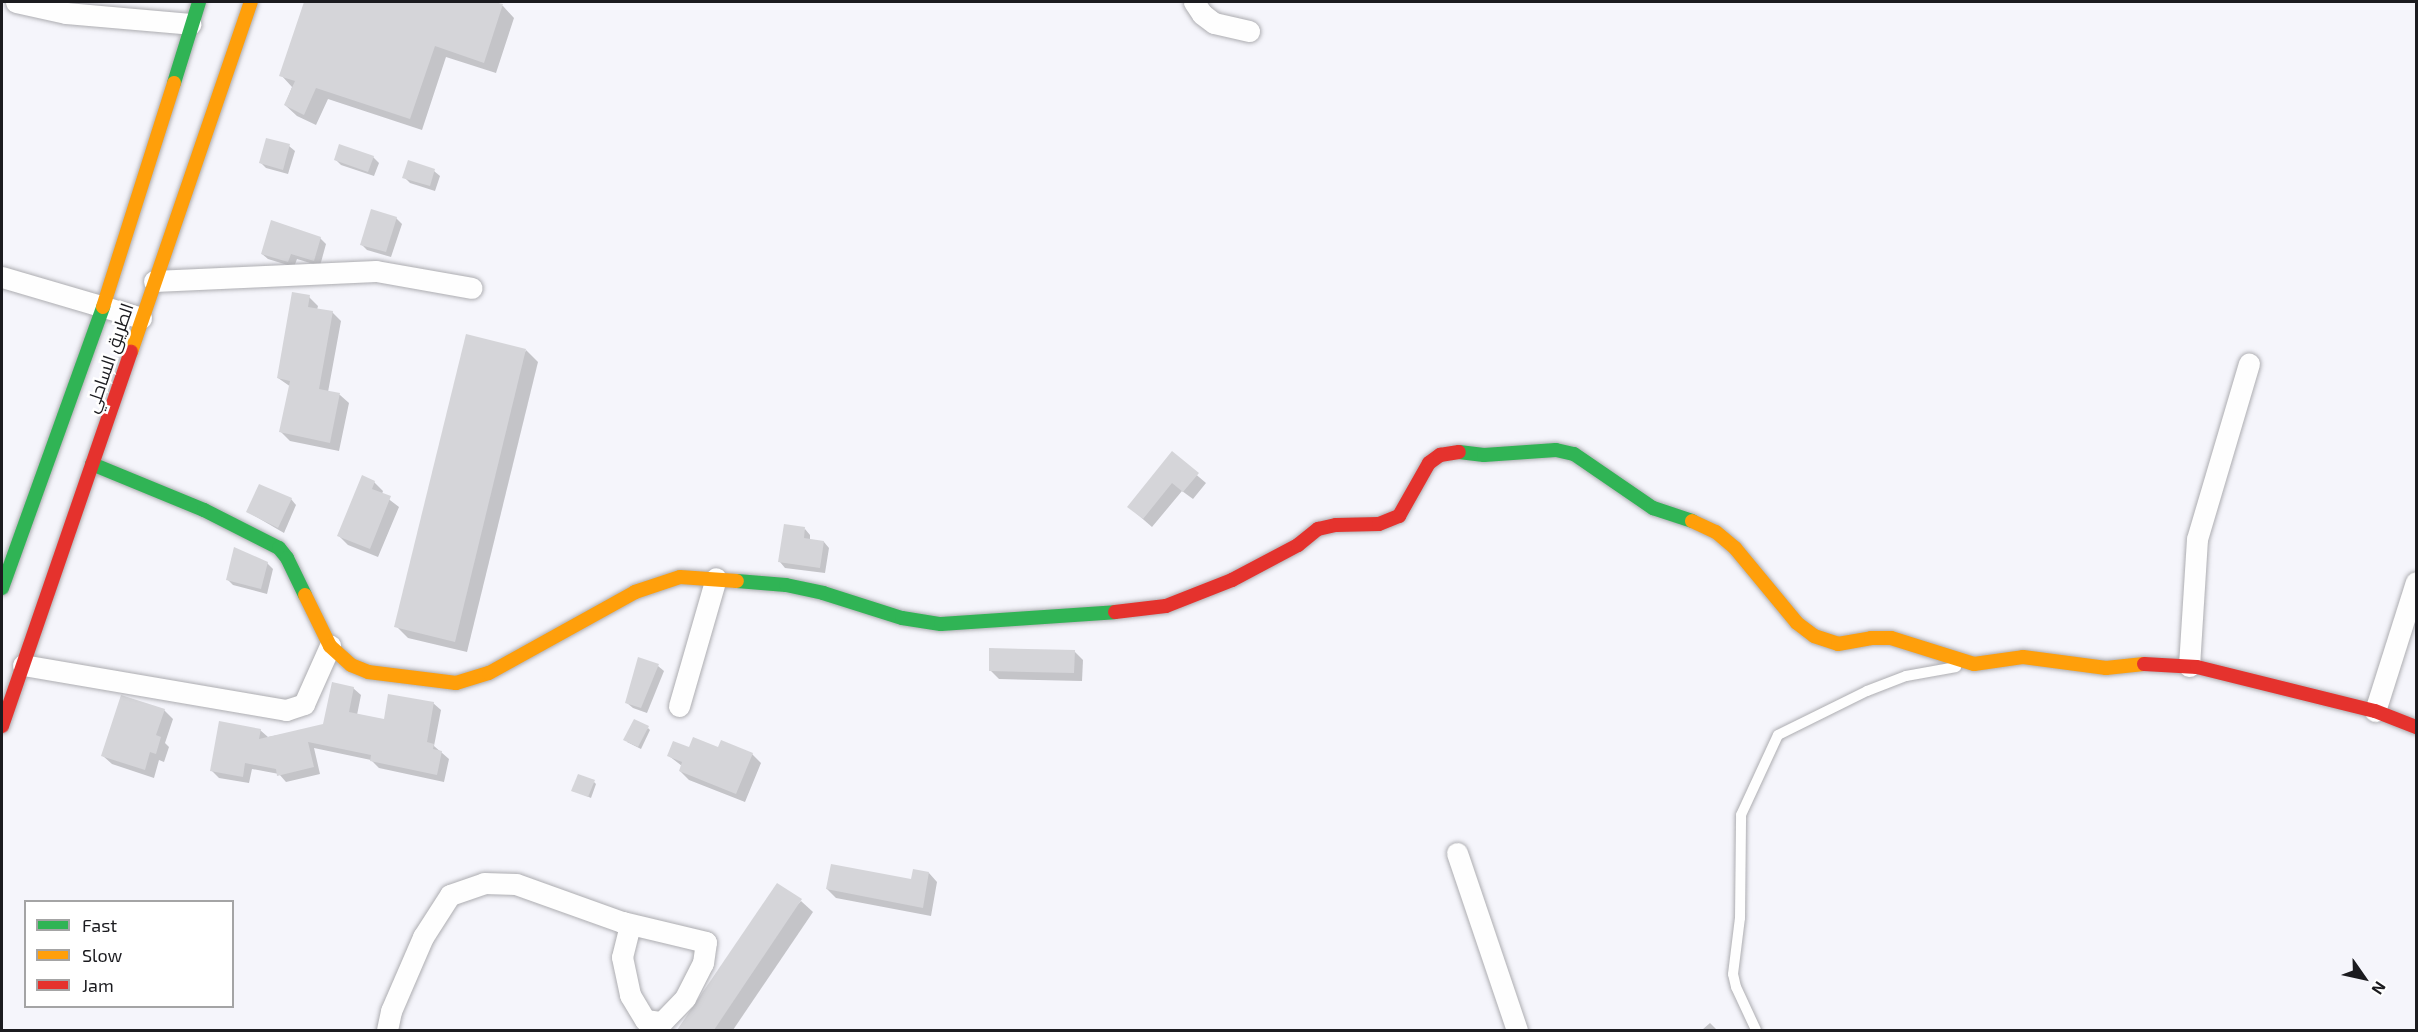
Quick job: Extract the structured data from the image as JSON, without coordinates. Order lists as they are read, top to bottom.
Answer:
{
  "streets": {
    "main road": ["الطريق الساحلي"]
  },
  "legend": ["Fast", "Slow", "Jam"],
  "north": "bottom right"
}
